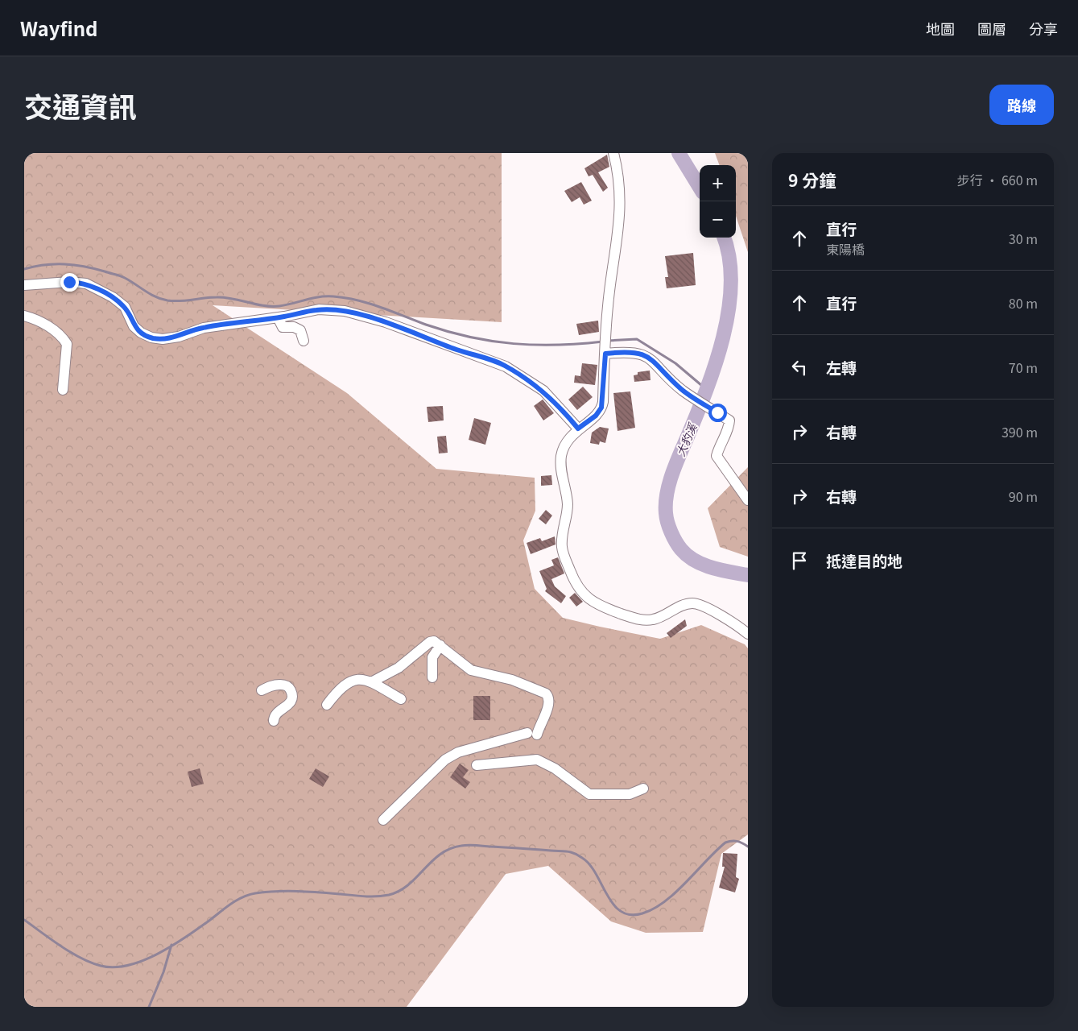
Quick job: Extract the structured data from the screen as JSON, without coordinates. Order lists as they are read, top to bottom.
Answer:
{
  "water": ["大豹溪"],
  "page": {
    "header": "Wayfind",
    "nav": ["地圖", "圖層", "分享"],
    "title": "交通資訊",
    "buttons": "路線",
    "heading": ["9 分鐘", "步行 · 660 m"],
    "map_buttons": ["+", "−"],
    "list": [
      ["直行", "東陽橋", "30 m"],
      ["直行", "80 m"],
      ["左轉", "70 m"],
      ["右轉", "390 m"],
      ["右轉", "90 m"],
      "抵達目的地"
    ]
  }
}
